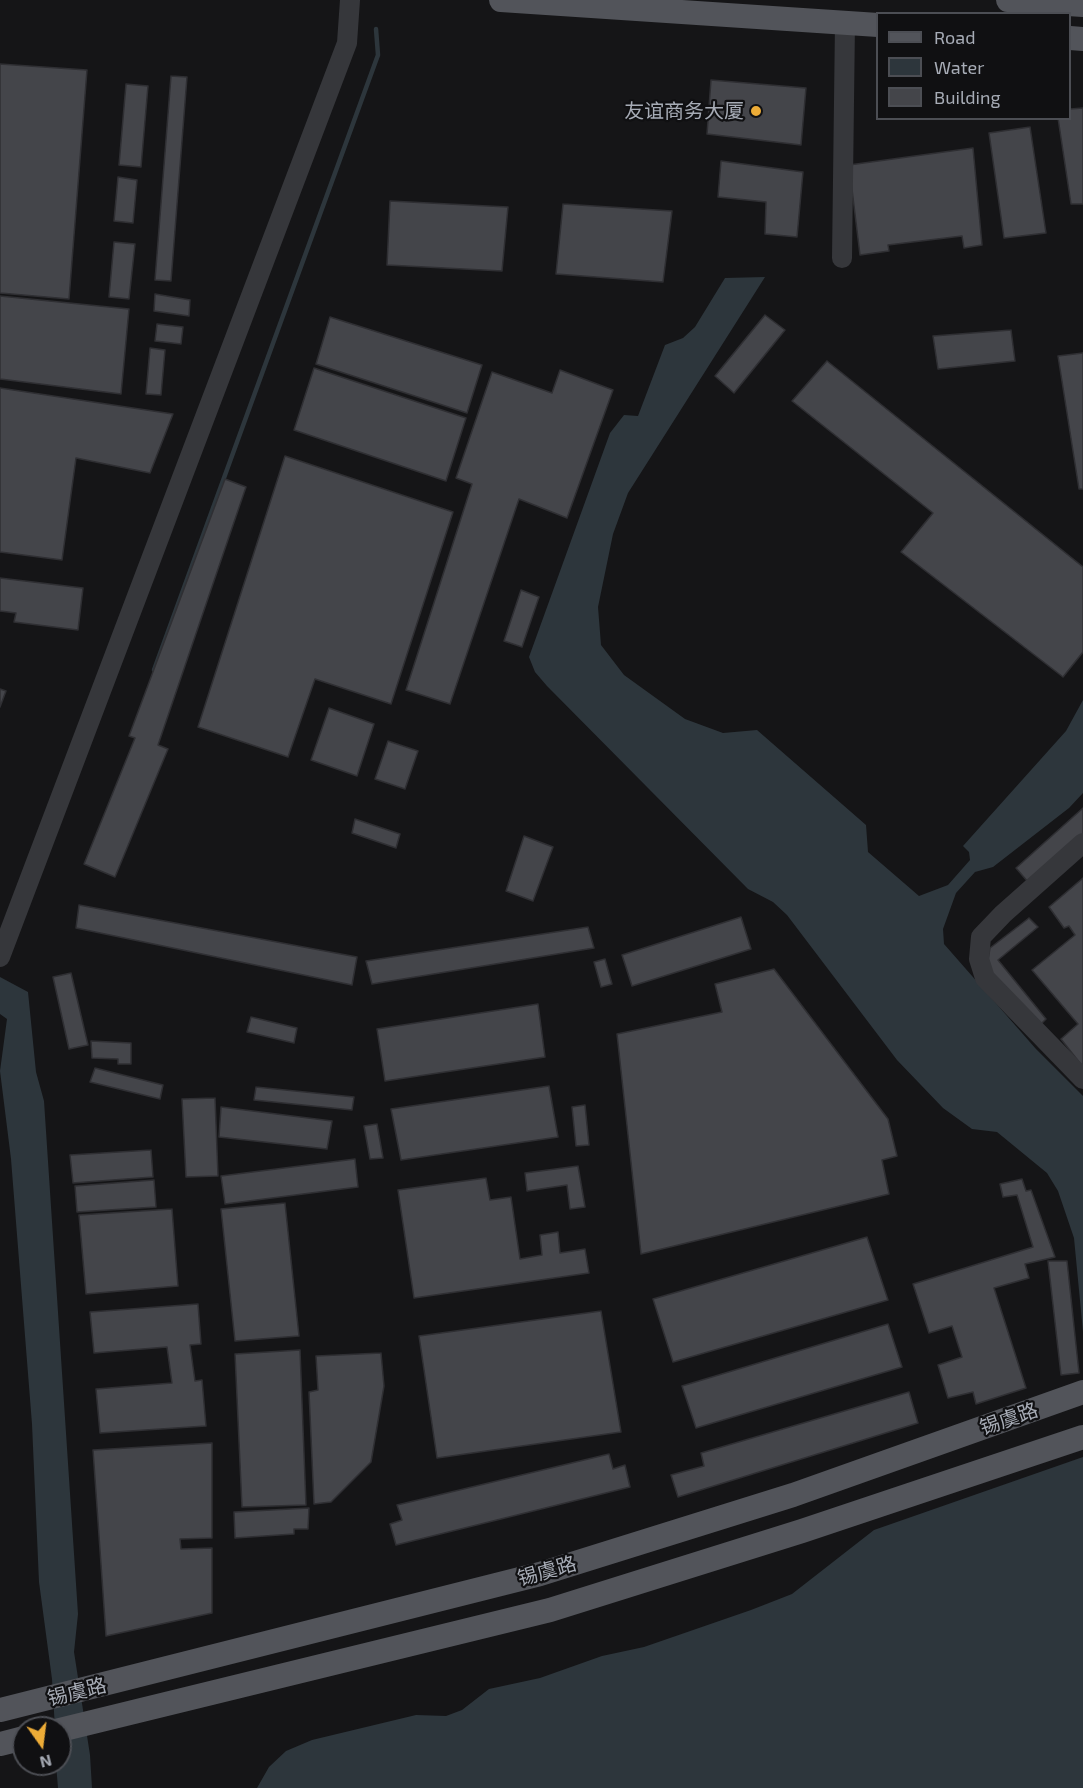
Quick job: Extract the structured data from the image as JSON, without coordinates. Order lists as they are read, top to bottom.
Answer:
{
  "streets": {
    "main road": ["锡虞路"]
  },
  "places": ["友谊商务大厦"],
  "legend": ["Road", "Water", "Building"],
  "north": "bottom"
}
